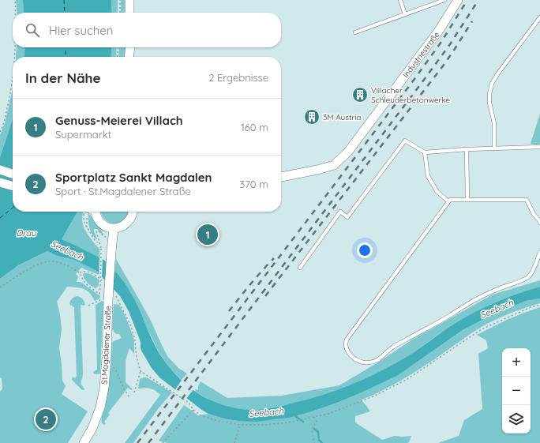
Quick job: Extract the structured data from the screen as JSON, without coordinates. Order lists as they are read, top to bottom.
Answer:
{
  "streets": {
    "street": ["Industriestraße", "St.Magdalener Straße"]
  },
  "water": ["Drau", "Seebach"],
  "places": {
    "building": ["Villacher Schleuderbetonwerke", "3M Austria"]
  },
  "page": {
    "search": "Hier suchen",
    "heading": ["In der Nähe", "2 Ergebnisse"],
    "list": [
      {
        "mark": "1",
        "name": "Genuss-Meierei Villach",
        "note": "Supermarkt",
        "value": "160 m"
      },
      {
        "mark": "2",
        "name": "Sportplatz Sankt Magdalen",
        "note": "Sport · St.Magdalener Straße",
        "value": "370 m"
      }
    ],
    "pins": ["1", "2"],
    "map_buttons": ["+", "−"]
  }
}
